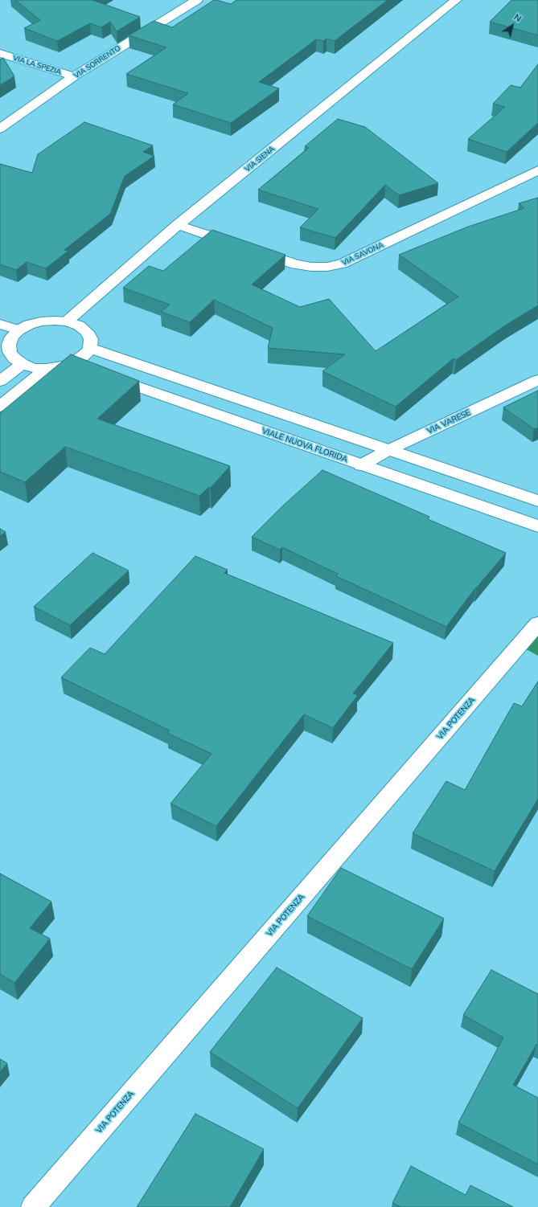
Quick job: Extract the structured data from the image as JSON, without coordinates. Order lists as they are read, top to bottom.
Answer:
{
  "streets": {
    "street": [
      "VIA SORRENTO",
      "VIA LA SPEZIA",
      "VIA SIENA",
      "VIA SAVONA",
      "VIA VARESE",
      "VIALE NUOVA FLORIDA",
      "VIA POTENZA"
    ]
  },
  "crossings": [
    ["VIA SORRENTO", "VIA LA SPEZIA"],
    ["VIA SIENA", "VIA SAVONA"],
    ["VIA SIENA", "VIALE NUOVA FLORIDA"],
    ["VIA VARESE", "VIALE NUOVA FLORIDA"]
  ],
  "north": "top right"
}
